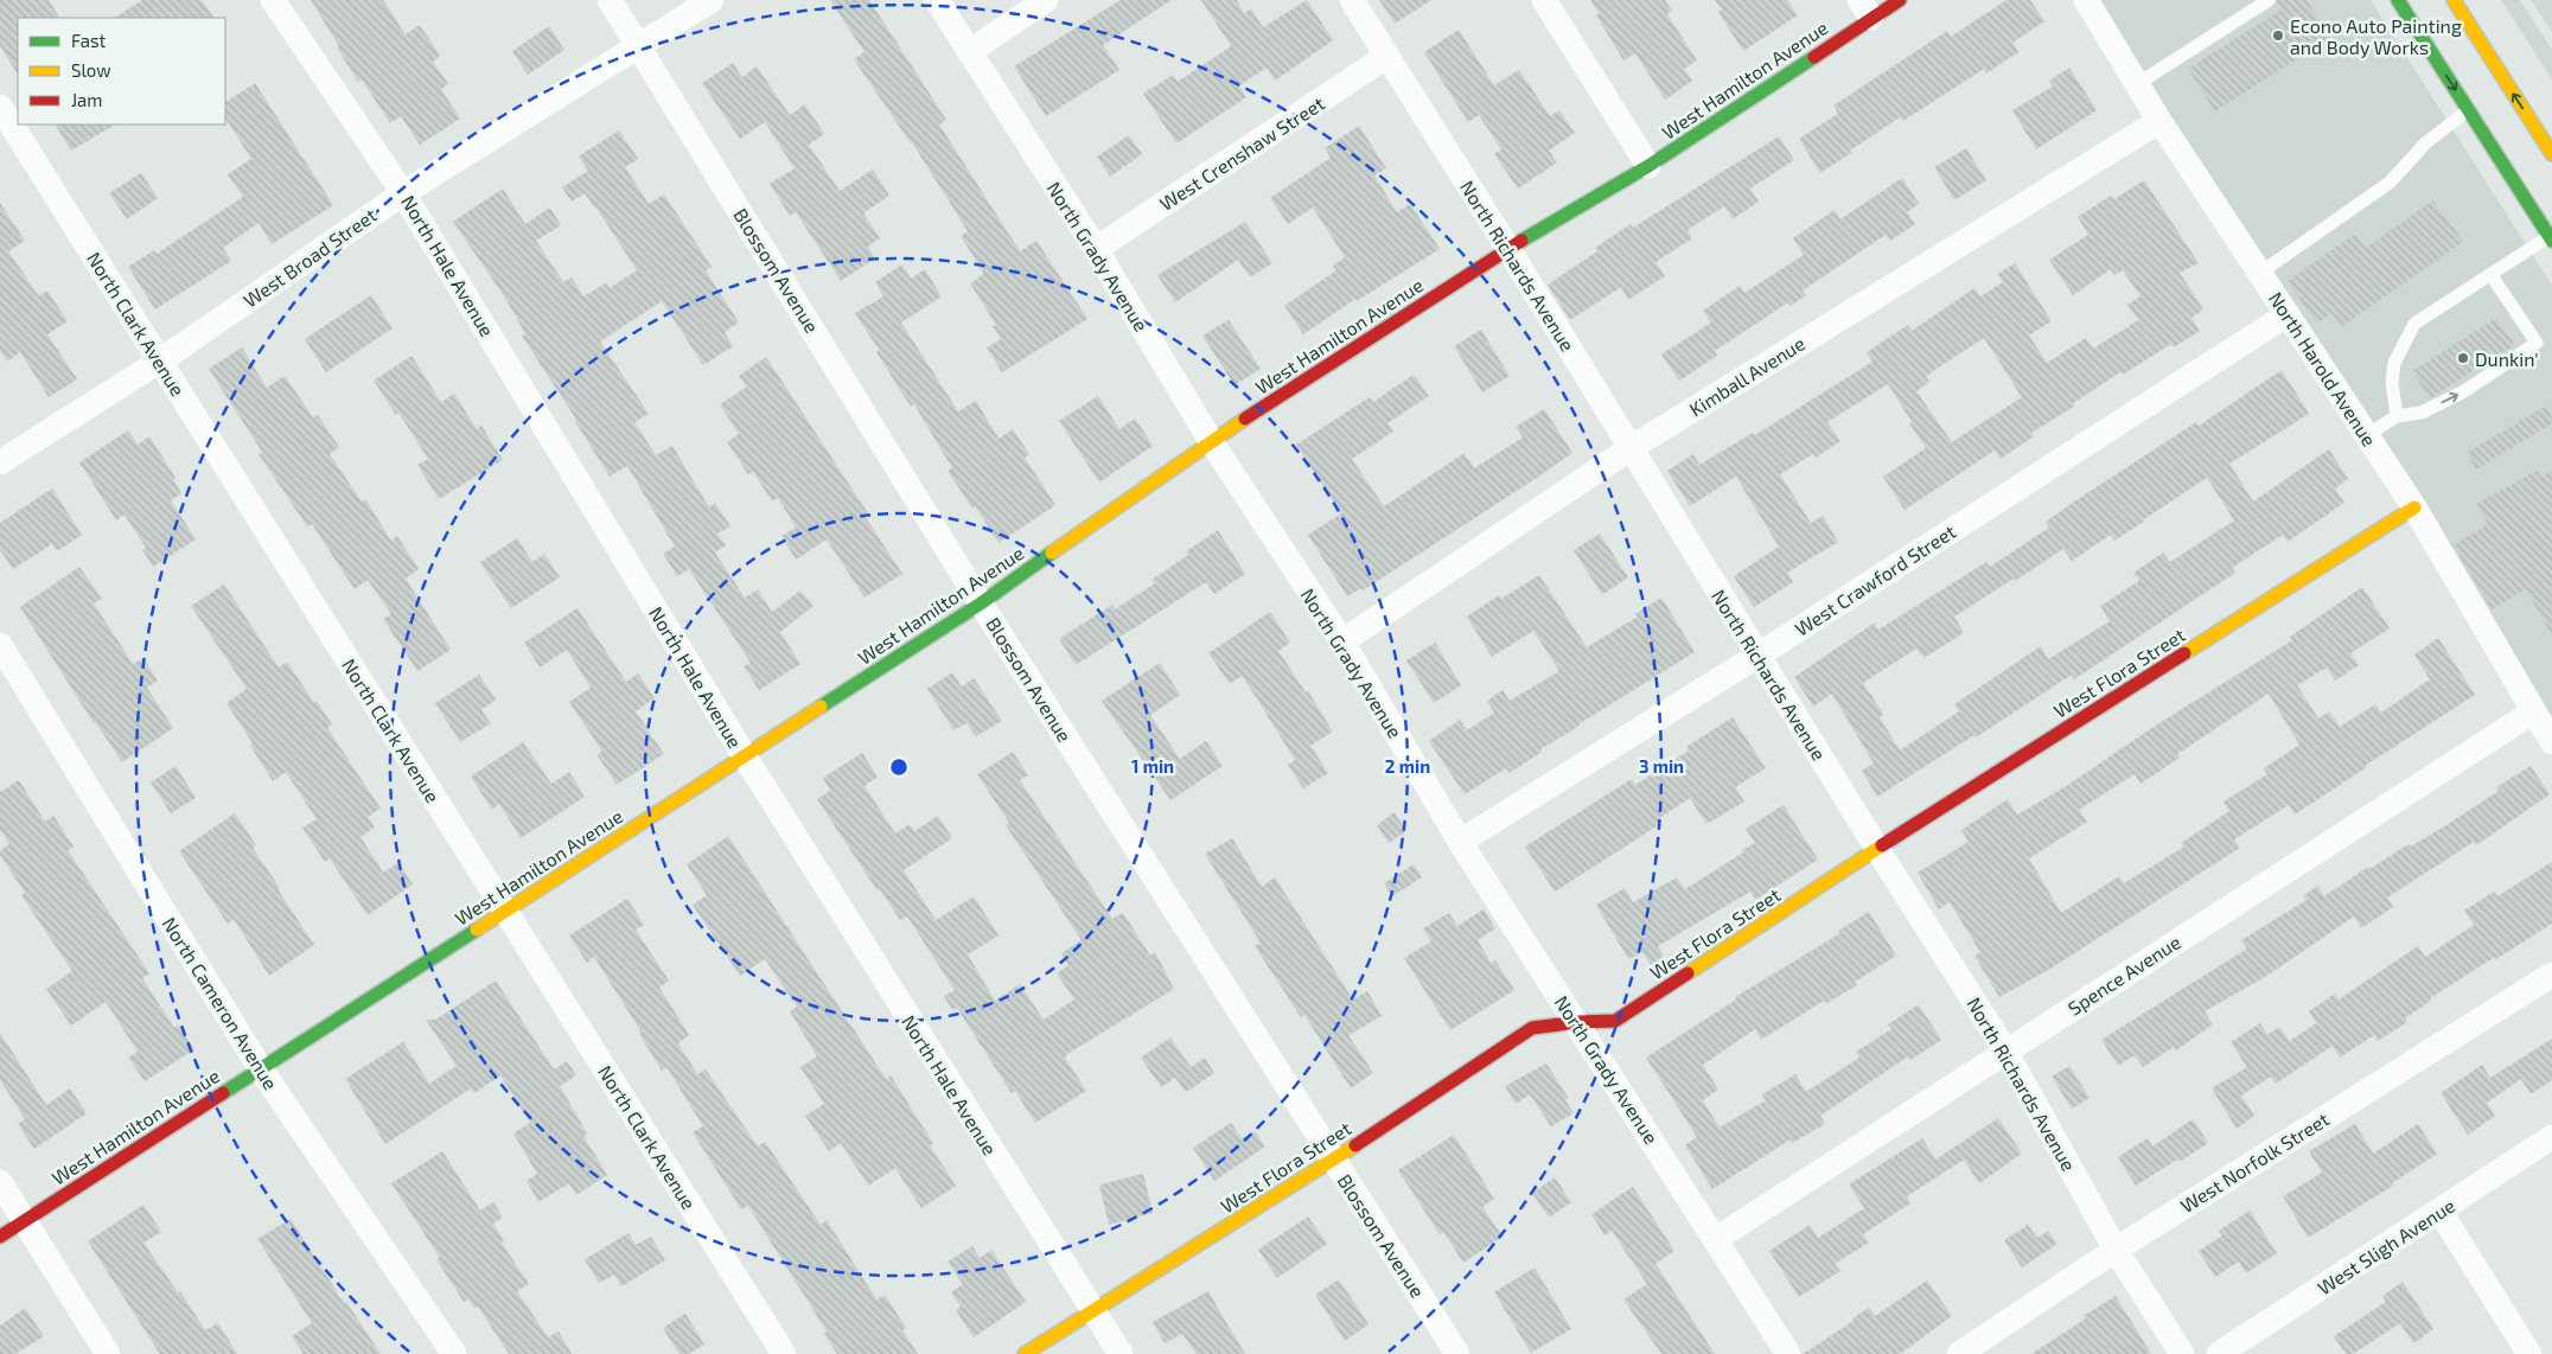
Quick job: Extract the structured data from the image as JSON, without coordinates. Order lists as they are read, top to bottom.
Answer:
{
  "streets": {
    "street": [
      "West Hamilton Avenue",
      "West Crenshaw Street",
      "North Grady Avenue",
      "West Broad Street",
      "North Hale Avenue",
      "North Richards Avenue",
      "Blossom Avenue",
      "North Clark Avenue",
      "North Harold Avenue",
      "Kimball Avenue",
      "West Crawford Street",
      "West Flora Street",
      "Spence Avenue",
      "North Cameron Avenue",
      "West Norfolk Street",
      "West Sligh Avenue"
    ]
  },
  "crossings": [
    ["West Hamilton Avenue", "North Grady Avenue"],
    ["West Hamilton Avenue", "North Hale Avenue"],
    ["West Hamilton Avenue", "North Richards Avenue"],
    ["West Hamilton Avenue", "Blossom Avenue"],
    ["West Hamilton Avenue", "North Clark Avenue"],
    ["West Hamilton Avenue", "North Cameron Avenue"],
    ["West Crenshaw Street", "North Grady Avenue"],
    ["West Crenshaw Street", "North Richards Avenue"],
    ["North Grady Avenue", "Kimball Avenue"],
    ["North Grady Avenue", "West Crawford Street"],
    ["North Grady Avenue", "West Flora Street"],
    ["North Grady Avenue", "Spence Avenue"],
    ["West Broad Street", "North Hale Avenue"],
    ["West Broad Street", "Blossom Avenue"],
    ["West Broad Street", "North Clark Avenue"],
    ["North Hale Avenue", "West Flora Street"],
    ["North Richards Avenue", "Kimball Avenue"],
    ["North Richards Avenue", "West Crawford Street"],
    ["North Richards Avenue", "West Flora Street"],
    ["North Richards Avenue", "Spence Avenue"],
    ["North Richards Avenue", "West Norfolk Street"],
    ["Blossom Avenue", "West Flora Street"],
    ["North Harold Avenue", "Kimball Avenue"],
    ["North Harold Avenue", "West Crawford Street"],
    ["North Harold Avenue", "West Flora Street"],
    ["North Harold Avenue", "Spence Avenue"]
  ],
  "places": ["Econo Auto Painting and Body Works", "Dunkin'"],
  "legend": ["Fast", "Slow", "Jam"],
  "rings": ["1 min", "2 min", "3 min"]
}
